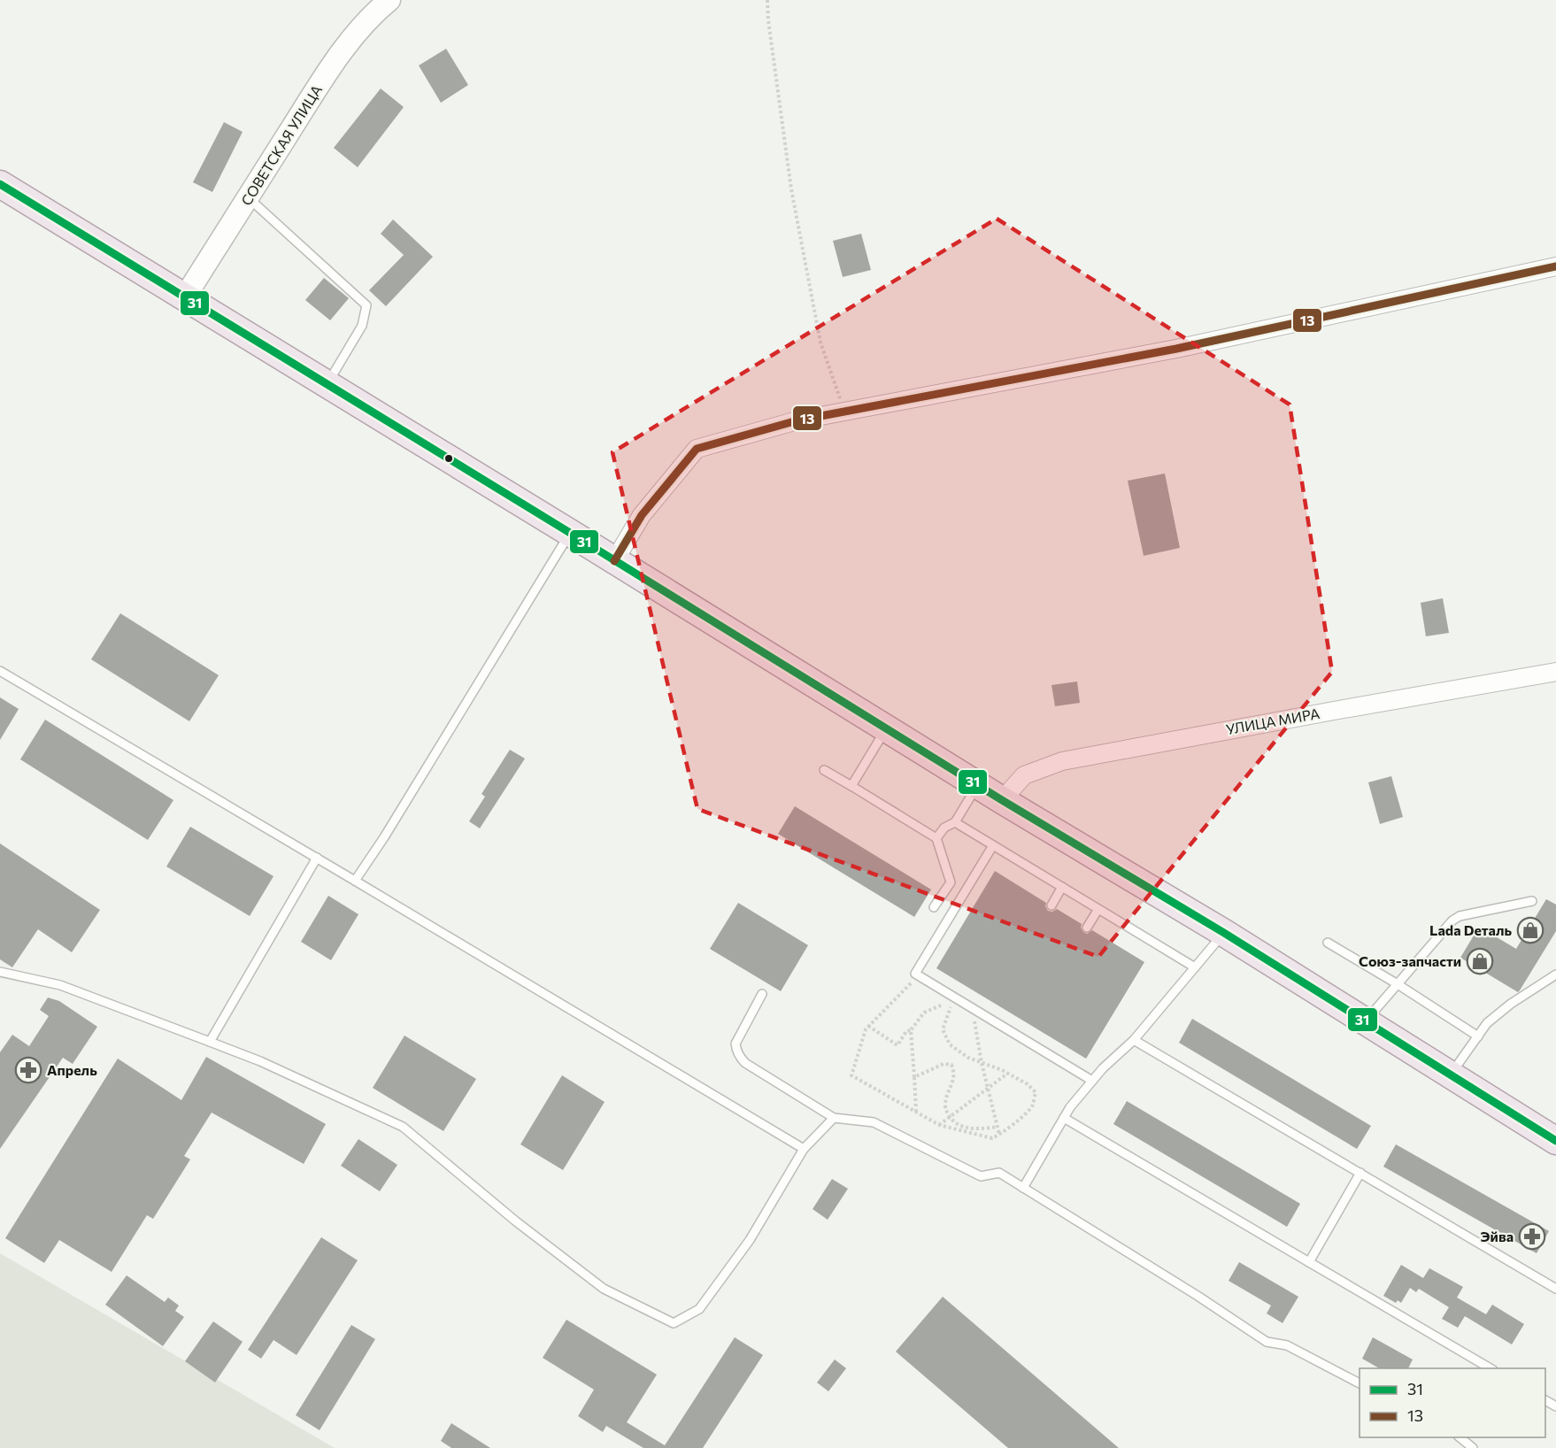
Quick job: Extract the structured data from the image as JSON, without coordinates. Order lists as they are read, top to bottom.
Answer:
{
  "streets": {
    "street": ["СОВЕТСКАЯ УЛИЦА", "УЛИЦА МИРА"]
  },
  "places": {
    "shop": ["Lada Dеталь", "Союз-запчасти"],
    "pharmacy": ["Апрель", "Эйва"]
  },
  "lines": ["transit line 31", "transit line 13"],
  "legend": ["31", "13"]
}
